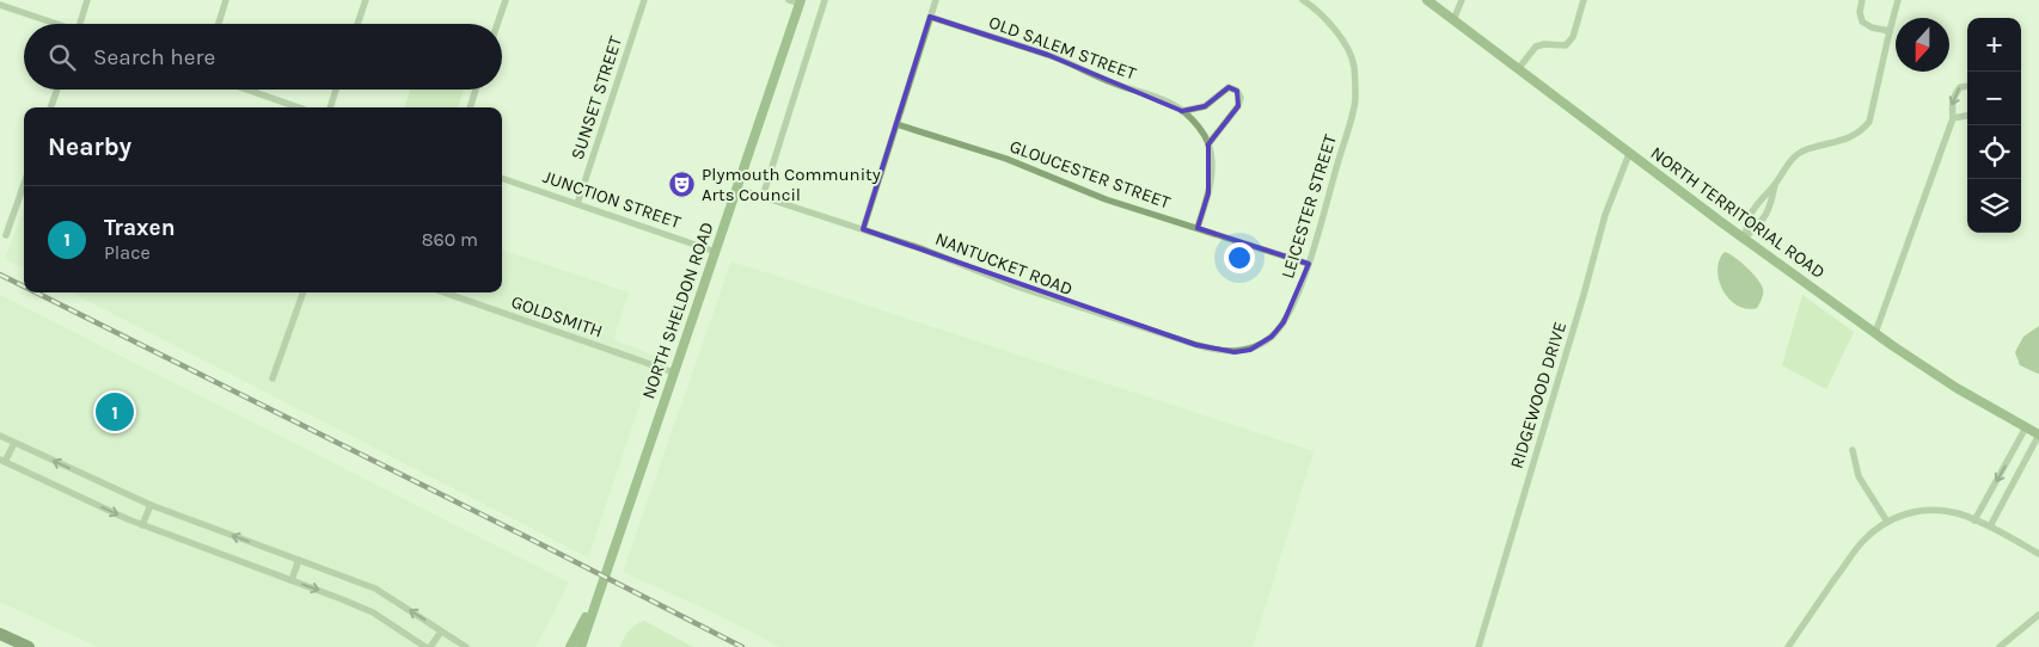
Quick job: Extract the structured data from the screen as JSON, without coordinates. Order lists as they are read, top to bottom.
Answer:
{
  "streets": {
    "main road": ["NORTH TERRITORIAL ROAD", "NORTH SHELDON ROAD"],
    "street": [
      "OLD SALEM STREET",
      "SUNSET STREET",
      "GLOUCESTER STREET",
      "JUNCTION STREET",
      "LEICESTER STREET",
      "NANTUCKET ROAD",
      "GOLDSMITH",
      "RIDGEWOOD DRIVE"
    ]
  },
  "crossings": [
    ["SUNSET STREET", "JUNCTION STREET"],
    ["GLOUCESTER STREET", "LEICESTER STREET"],
    ["JUNCTION STREET", "NORTH SHELDON ROAD"],
    ["LEICESTER STREET", "NANTUCKET ROAD"],
    ["NORTH TERRITORIAL ROAD", "RIDGEWOOD DRIVE"],
    ["NANTUCKET ROAD", "NORTH SHELDON ROAD"],
    ["NORTH SHELDON ROAD", "GOLDSMITH"]
  ],
  "places": {
    "theatre": ["Plymouth Community Arts Council"]
  },
  "north": "bottom",
  "page": {
    "map_buttons": ["+", "−"],
    "search": "Search here",
    "heading": "Nearby",
    "list": [
      {
        "mark": "1",
        "name": "Traxen",
        "note": "Place",
        "value": "860 m"
      }
    ],
    "pins": "1"
  }
}
